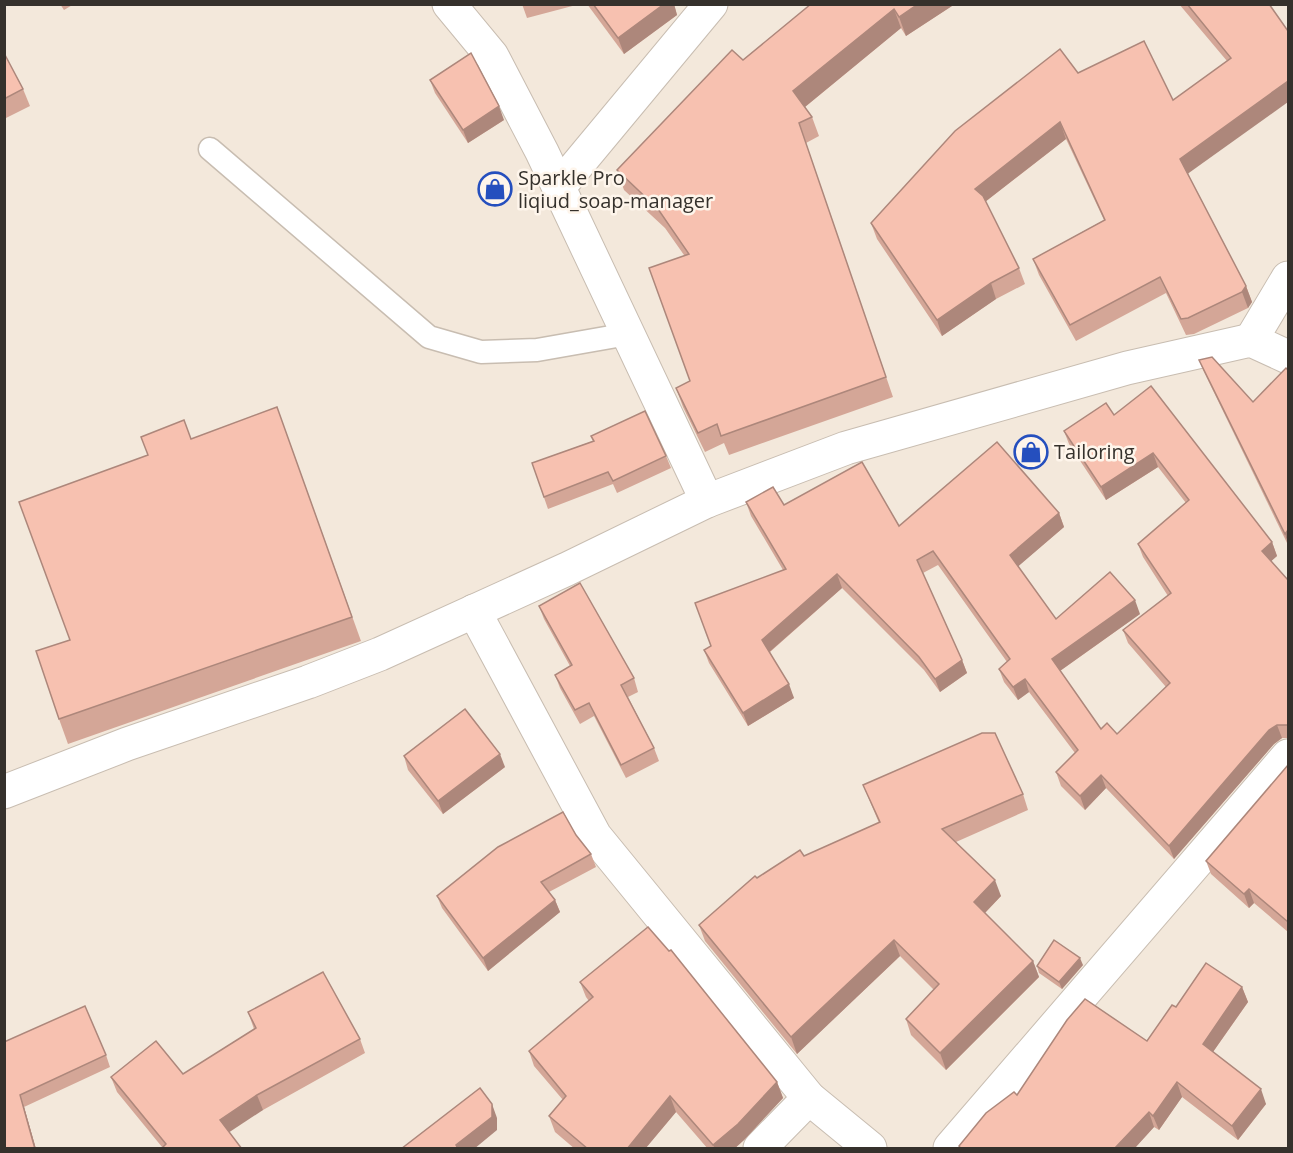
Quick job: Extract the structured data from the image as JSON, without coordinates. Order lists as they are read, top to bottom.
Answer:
{
  "places": {
    "shop": ["Sparkle Pro liqiud_soap-manager", "Tailoring"]
  }
}
